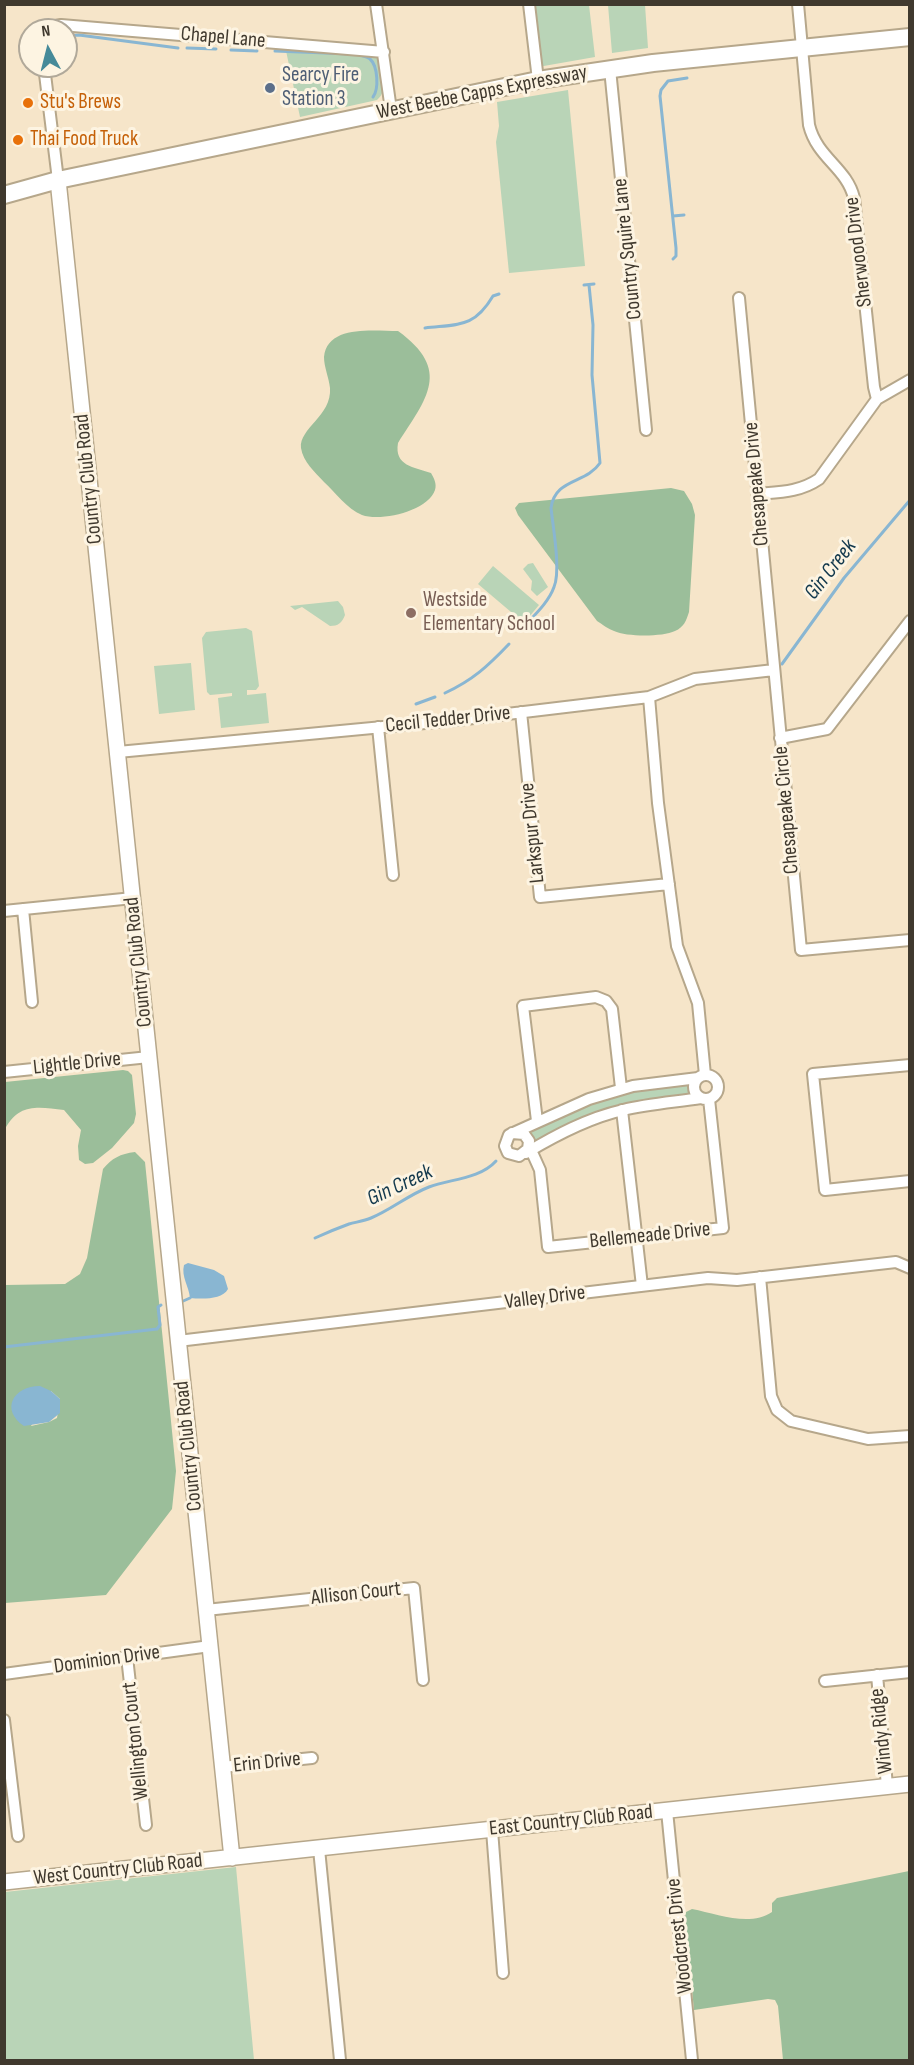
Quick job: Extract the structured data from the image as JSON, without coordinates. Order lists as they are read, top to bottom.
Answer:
{
  "streets": {
    "main road": ["West Beebe Capps Expressway"],
    "street": [
      "Chapel Lane",
      "Country Squire Lane",
      "Sherwood Drive",
      "Country Club Road",
      "Chesapeake Drive",
      "Cecil Tedder Drive",
      "Chesapeake Circle",
      "Larkspur Drive",
      "Lightle Drive",
      "Bellemeade Drive",
      "Valley Drive",
      "Allison Court",
      "Dominion Drive",
      "Windy Ridge",
      "Wellington Court",
      "Erin Drive",
      "East Country Club Road",
      "West Country Club Road",
      "Woodcrest Drive"
    ]
  },
  "crossings": [
    ["West Beebe Capps Expressway", "Country Squire Lane"],
    ["West Beebe Capps Expressway", "Sherwood Drive"],
    ["West Beebe Capps Expressway", "Country Club Road"],
    ["Country Club Road", "Cecil Tedder Drive"],
    ["Country Club Road", "Lightle Drive"],
    ["Country Club Road", "Valley Drive"],
    ["Country Club Road", "Allison Court"],
    ["Country Club Road", "Dominion Drive"],
    ["Country Club Road", "Erin Drive"],
    ["Country Club Road", "East Country Club Road"],
    ["Country Club Road", "West Country Club Road"],
    ["Chesapeake Drive", "Cecil Tedder Drive"],
    ["Chesapeake Drive", "Chesapeake Circle"],
    ["Cecil Tedder Drive", "Chesapeake Circle"],
    ["Cecil Tedder Drive", "Larkspur Drive"],
    ["Dominion Drive", "Wellington Court"],
    ["Windy Ridge", "East Country Club Road"],
    ["East Country Club Road", "West Country Club Road"],
    ["East Country Club Road", "Woodcrest Drive"]
  ],
  "water": ["Gin Creek"],
  "places": [
    "Searcy Fire Station 3",
    "Stu's Brews",
    "Thai Food Truck",
    "Westside Elementary School"
  ],
  "north": "top"
}
